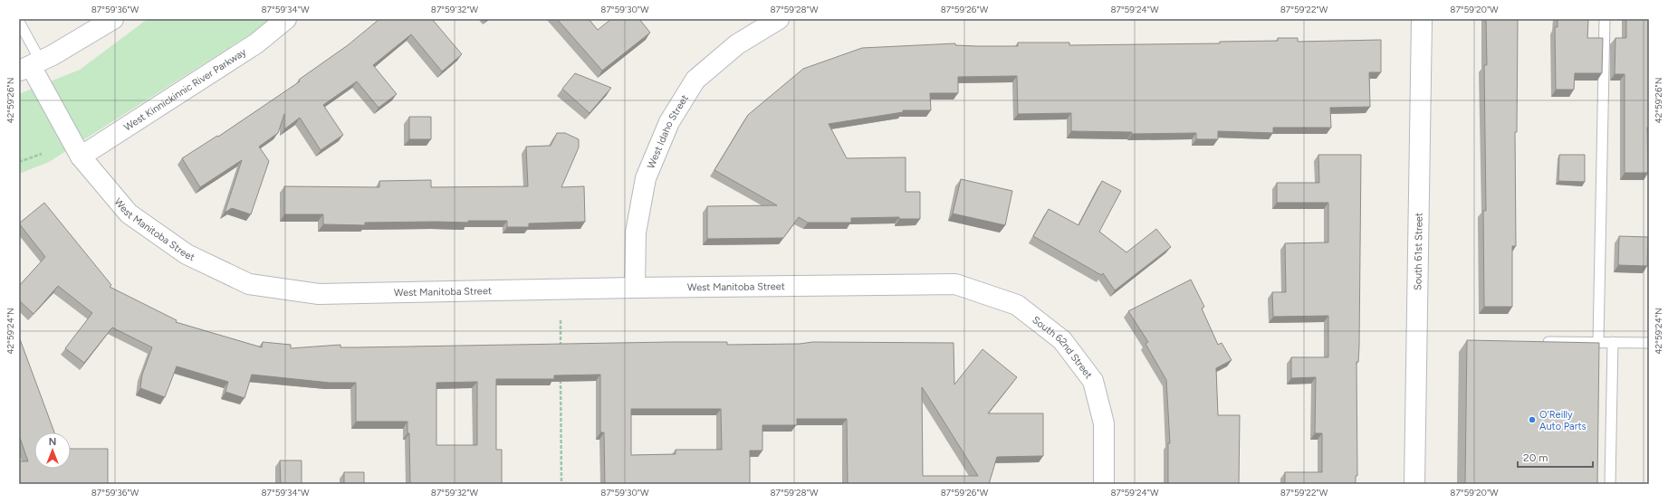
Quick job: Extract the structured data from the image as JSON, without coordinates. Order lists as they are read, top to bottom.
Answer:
{
  "streets": {
    "street": [
      "West Kinnickinnic River Parkway",
      "West Idaho Street",
      "West Manitoba Street",
      "South 61st Street",
      "South 62nd Street"
    ]
  },
  "crossings": [
    ["West Kinnickinnic River Parkway", "West Manitoba Street"],
    ["West Idaho Street", "West Manitoba Street"],
    ["West Manitoba Street", "South 62nd Street"]
  ],
  "places": ["O'Reilly Auto Parts"],
  "scale_bar": "20 m",
  "north": "top",
  "coordinates": [
    "87°59'36\"W",
    "87°59'34\"W",
    "87°59'32\"W",
    "87°59'30\"W",
    "87°59'28\"W",
    "87°59'26\"W",
    "87°59'24\"W",
    "87°59'22\"W",
    "87°59'20\"W",
    "42°59'26\"N",
    "42°59'24\"N"
  ]
}
